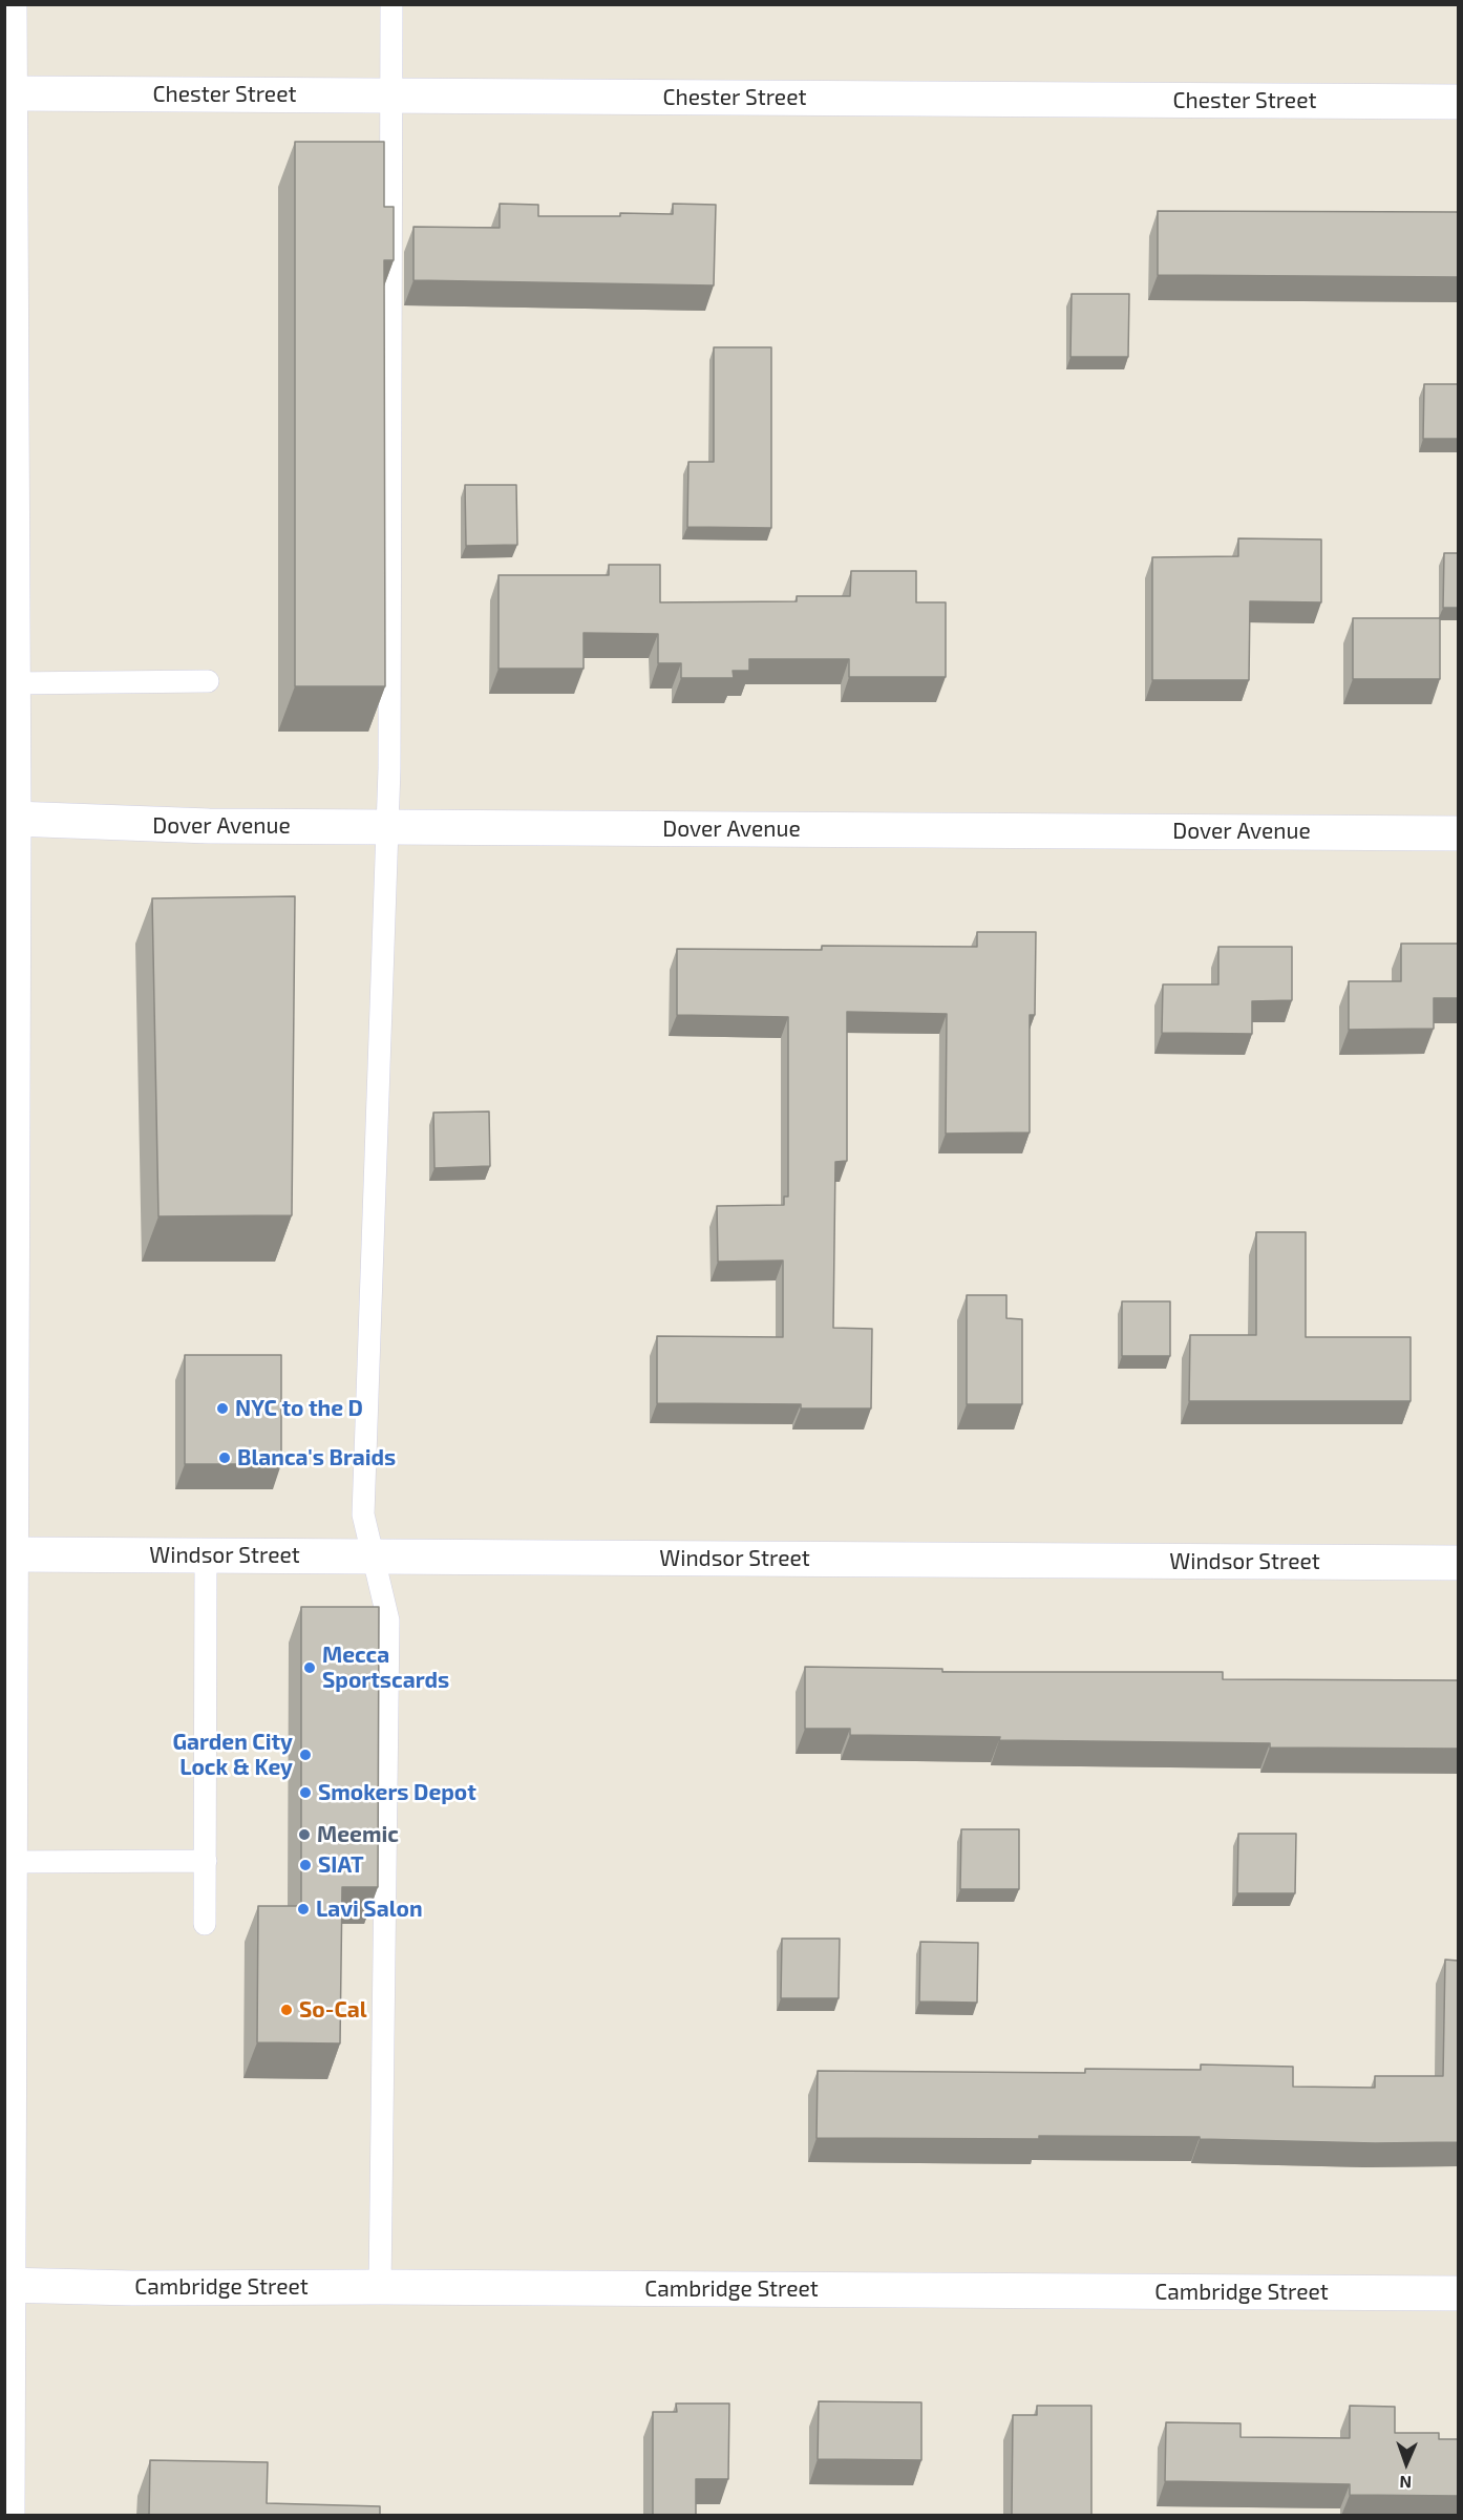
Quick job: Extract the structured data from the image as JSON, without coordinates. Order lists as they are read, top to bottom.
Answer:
{
  "streets": {
    "street": [
      "Chester Street",
      "Dover Avenue",
      "Windsor Street",
      "Cambridge Street"
    ]
  },
  "places": [
    "NYC to the D",
    "Blanca's Braids",
    "Mecca Sportscards",
    "Garden City Lock & Key",
    "Smokers Depot",
    "Meemic",
    "SIAT",
    "Lavi Salon",
    "So-Cal"
  ],
  "north": "bottom"
}
